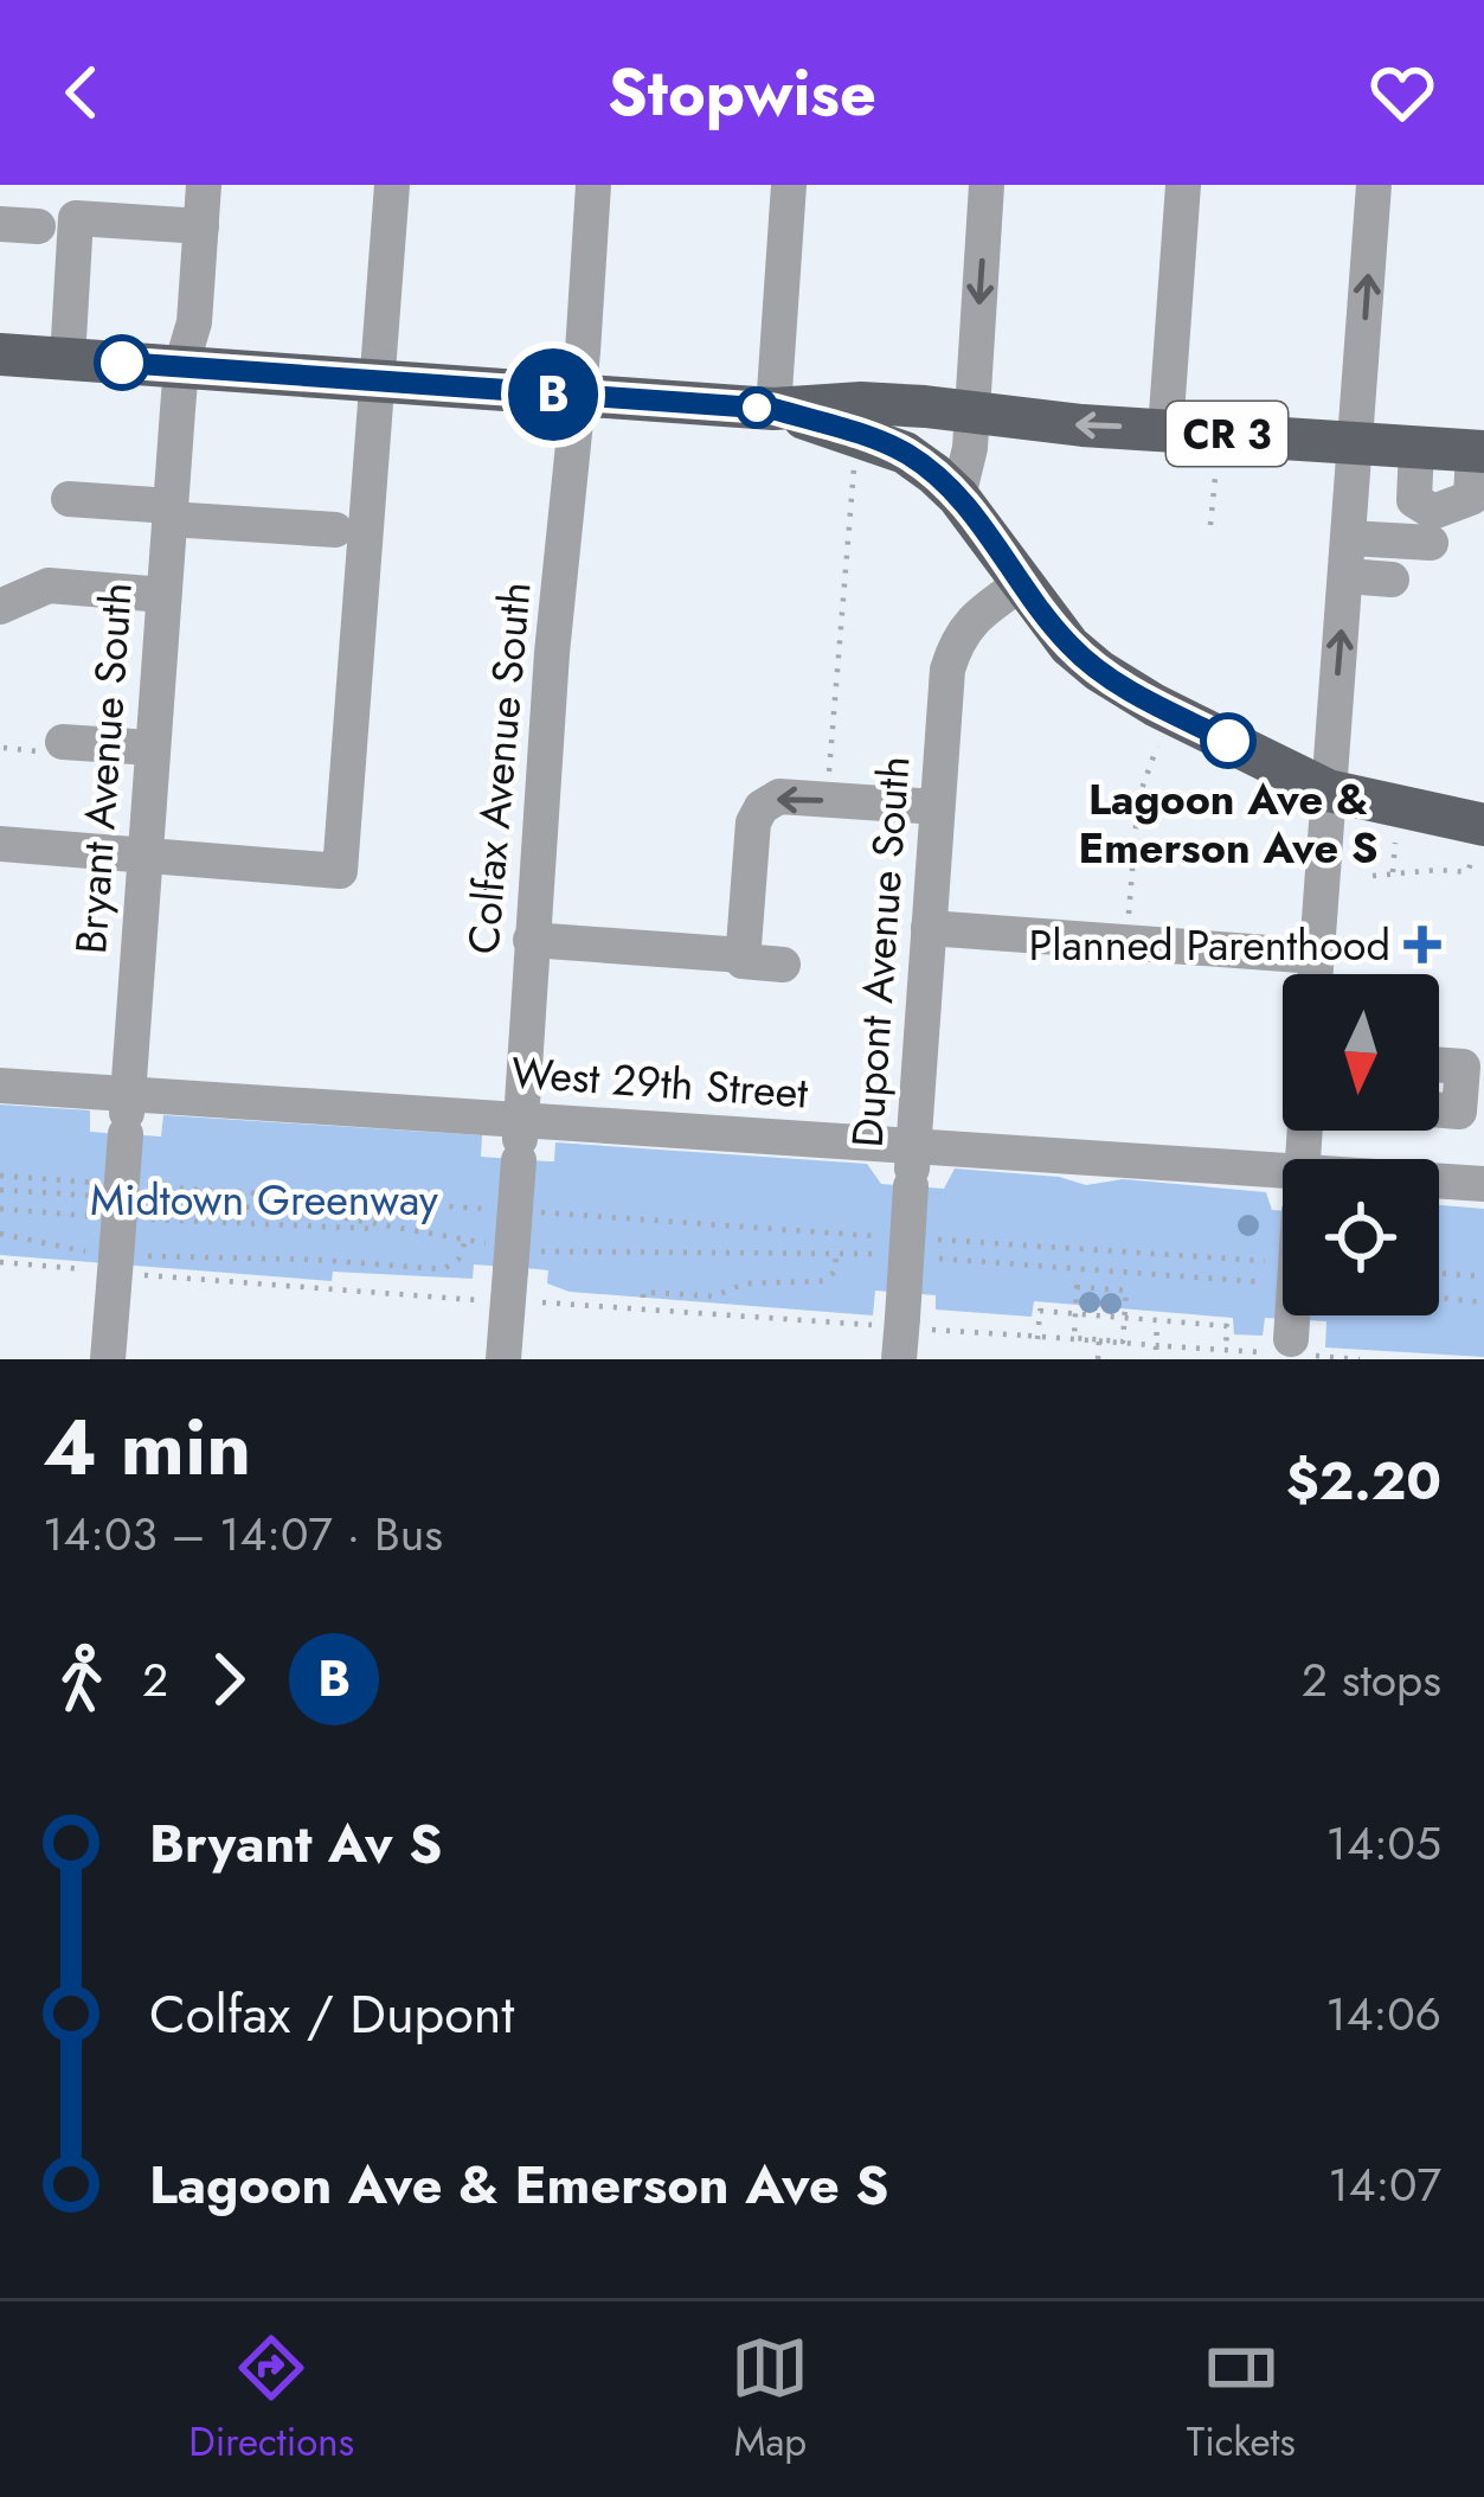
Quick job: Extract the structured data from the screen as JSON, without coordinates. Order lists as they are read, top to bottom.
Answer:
{
  "streets": {
    "main road": ["CR 3"],
    "street": [
      "Bryant Avenue South",
      "Colfax Avenue South",
      "Dupont Avenue South",
      "West 29th Street"
    ]
  },
  "crossings": [
    ["CR 3", "Bryant Avenue South"],
    ["CR 3", "Colfax Avenue South"],
    ["Bryant Avenue South", "West 29th Street"],
    ["Colfax Avenue South", "West 29th Street"],
    ["Dupont Avenue South", "West 29th Street"]
  ],
  "parks": ["Midtown Greenway"],
  "places": {
    "other": ["Lagoon Ave & Emerson Ave S"],
    "health": ["Planned Parenthood"]
  },
  "lines": ["bus line B"],
  "north": "bottom",
  "page": {
    "header": "Stopwise",
    "on_map": "B",
    "heading": ["4 min", "14:03 – 14:07 · Bus", "$2.20"],
    "legs": ["2", "B", "2 stops"],
    "list": [
      {
        "name": "Bryant Av S",
        "value": "14:05"
      },
      {
        "name": "Colfax / Dupont",
        "value": "14:06"
      },
      {
        "name": "Lagoon Ave & Emerson Ave S",
        "value": "14:07"
      }
    ],
    "tabs": ["Directions", "Map", "Tickets"]
  }
}
